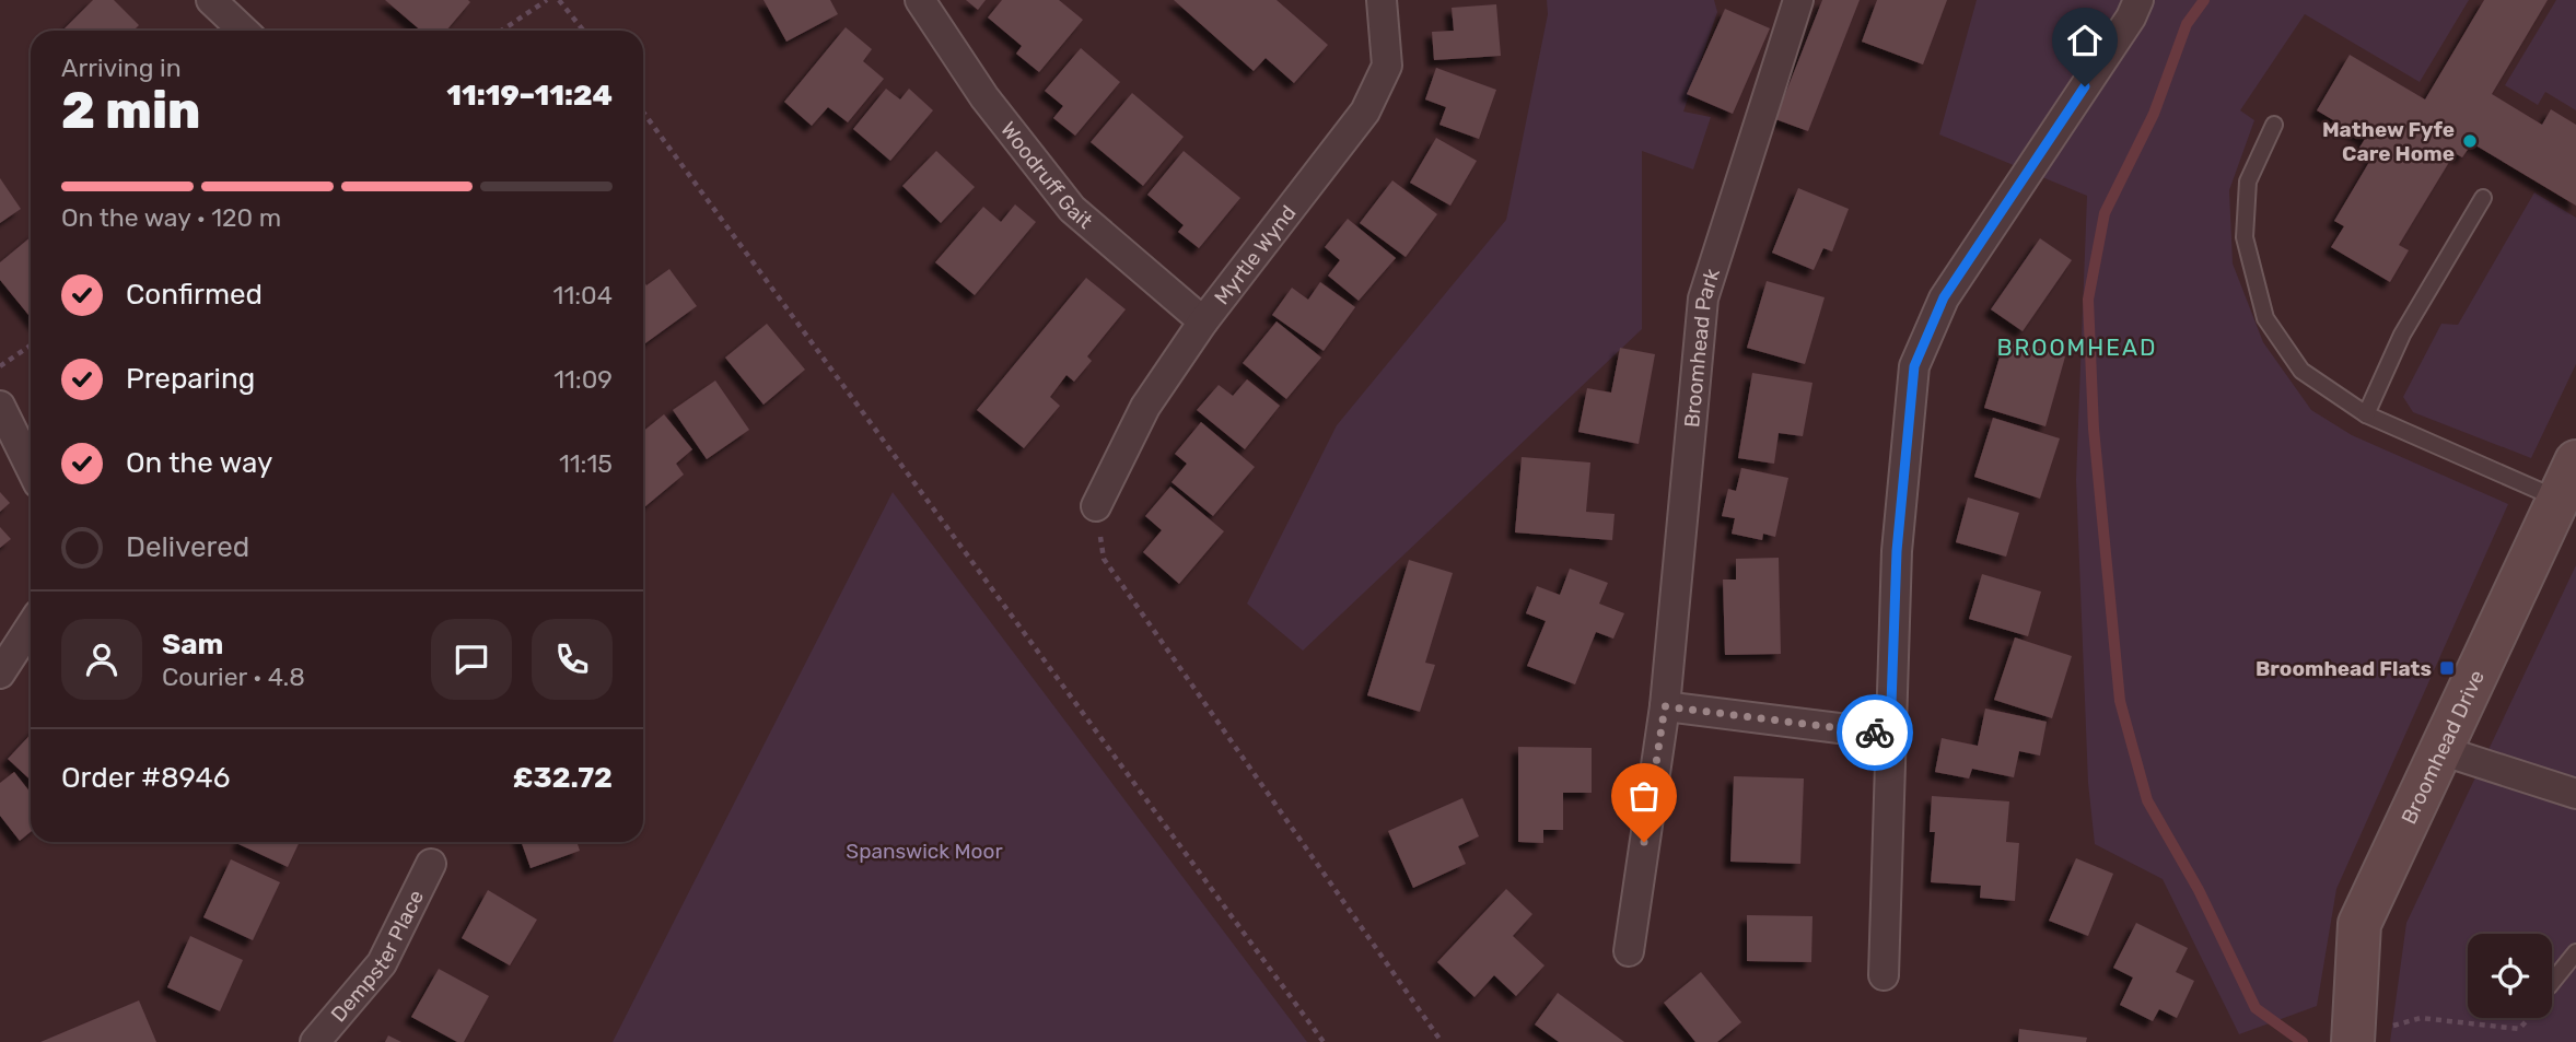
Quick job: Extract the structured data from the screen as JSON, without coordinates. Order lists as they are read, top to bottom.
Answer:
{
  "streets": {
    "main road": ["Broomhead Drive"],
    "street": [
      "Woodruff Gait",
      "Myrtle Wynd",
      "Broomhead Park",
      "Dempster Place"
    ]
  },
  "crossings": [
    ["Woodruff Gait", "Myrtle Wynd"]
  ],
  "districts": ["BROOMHEAD"],
  "parks": ["Spanswick Moor"],
  "places": {
    "other": ["Mathew Fyfe Care Home"],
    "transit": ["Broomhead Flats"]
  },
  "page": {
    "heading": ["2 min", "Arriving in", "11:19–11:24"],
    "panel": [
      "Sam",
      "Courier · 4.8",
      "Order #8946",
      "£32.72"
    ],
    "bar": "On the way · 120 m",
    "list": [
      ["Confirmed", "11:04"],
      ["Preparing", "11:09"],
      ["On the way", "11:15"],
      "Delivered"
    ]
  }
}
